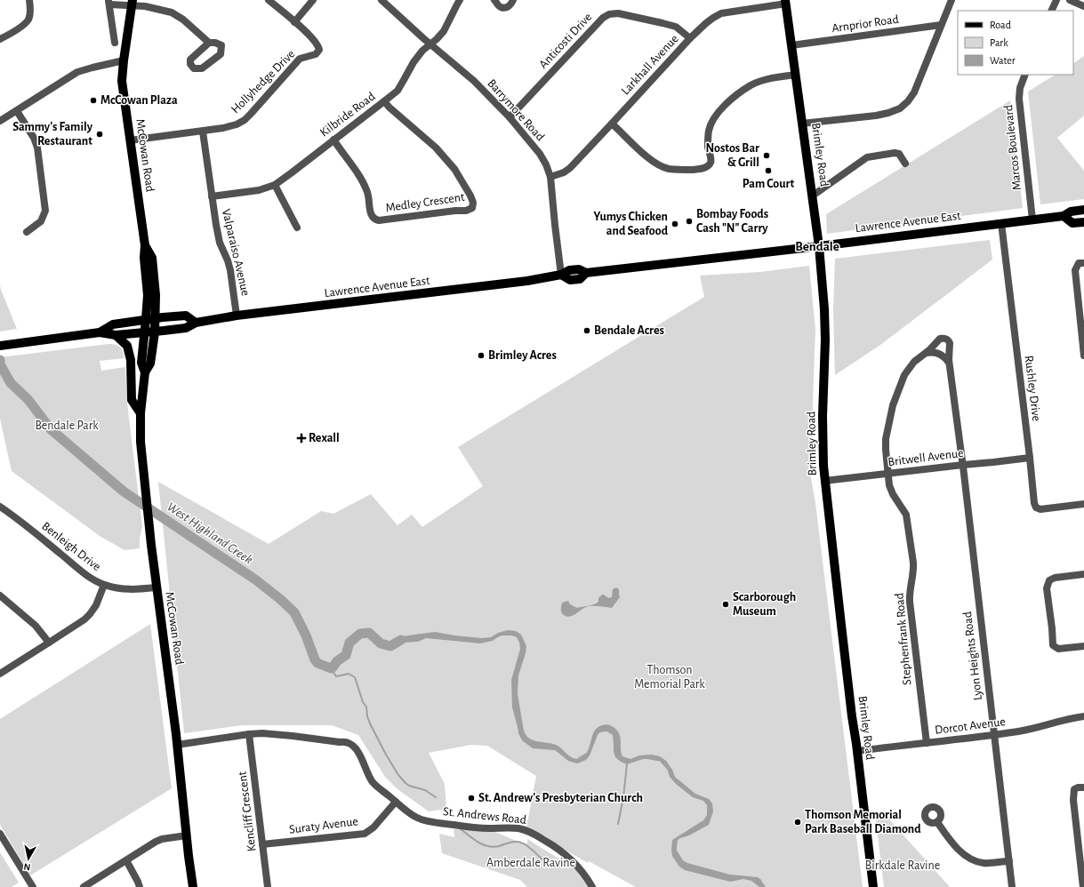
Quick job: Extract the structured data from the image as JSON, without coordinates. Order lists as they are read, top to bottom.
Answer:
{
  "streets": {
    "main road": ["Brimley Road", "McCowan Road", "Lawrence Avenue East"],
    "street": [
      "Arnprior Road",
      "Anticosti Drive",
      "Larkhall Avenue",
      "Hollyhedge Drive",
      "Barrymore Road",
      "Kilbride Road",
      "Marcos Boulevard",
      "Medley Crescent",
      "Valparaiso Avenue",
      "Rushley Drive",
      "Britwell Avenue",
      "Benleigh Drive",
      "Stephenfrank Road",
      "Lyon Heights Road",
      "Dorcot Avenue",
      "Kencliff Crescent",
      "St. Andrews Road",
      "Suraty Avenue"
    ]
  },
  "crossings": [
    ["Arnprior Road", "Brimley Road"],
    ["Anticosti Drive", "Larkhall Avenue"],
    ["Anticosti Drive", "Barrymore Road"],
    ["Larkhall Avenue", "Barrymore Road"],
    ["Larkhall Avenue", "Brimley Road"],
    ["Hollyhedge Drive", "McCowan Road"],
    ["Hollyhedge Drive", "Valparaiso Avenue"],
    ["Barrymore Road", "Kilbride Road"],
    ["Barrymore Road", "Lawrence Avenue East"],
    ["Kilbride Road", "Medley Crescent"],
    ["Kilbride Road", "Valparaiso Avenue"],
    ["Marcos Boulevard", "Lawrence Avenue East"],
    ["Brimley Road", "Lawrence Avenue East"],
    ["Brimley Road", "Britwell Avenue"],
    ["Brimley Road", "Dorcot Avenue"],
    ["McCowan Road", "Lawrence Avenue East"],
    ["McCowan Road", "Benleigh Drive"],
    ["McCowan Road", "St. Andrews Road"],
    ["Lawrence Avenue East", "Valparaiso Avenue"],
    ["Lawrence Avenue East", "Rushley Drive"],
    ["Rushley Drive", "Britwell Avenue"],
    ["Britwell Avenue", "Stephenfrank Road"],
    ["Britwell Avenue", "Lyon Heights Road"],
    ["Stephenfrank Road", "Lyon Heights Road"],
    ["Stephenfrank Road", "Dorcot Avenue"],
    ["Lyon Heights Road", "Dorcot Avenue"],
    ["Kencliff Crescent", "St. Andrews Road"],
    ["Kencliff Crescent", "Suraty Avenue"],
    ["St. Andrews Road", "Suraty Avenue"]
  ],
  "districts": ["Bendale"],
  "water": ["West Highland Creek"],
  "parks": [
    "Bendale Park",
    "Thomson Memorial Park",
    "Amberdale Ravine",
    "Birkdale Ravine"
  ],
  "places": {
    "other": [
      "McCowan Plaza",
      "Sammy's Family Restaurant",
      "Nostos Bar & Grill",
      "Pam Court",
      "Bombay Foods Cash \"N\" Carry",
      "Yumys Chicken and Seafood",
      "Bendale Acres",
      "Brimley Acres",
      "Scarborough Museum",
      "St. Andrew's Presbyterian Church",
      "Thomson Memorial Park Baseball Diamond"
    ],
    "health": ["Rexall"]
  },
  "legend": ["Road", "Park", "Water"],
  "north": "bottom"
}
